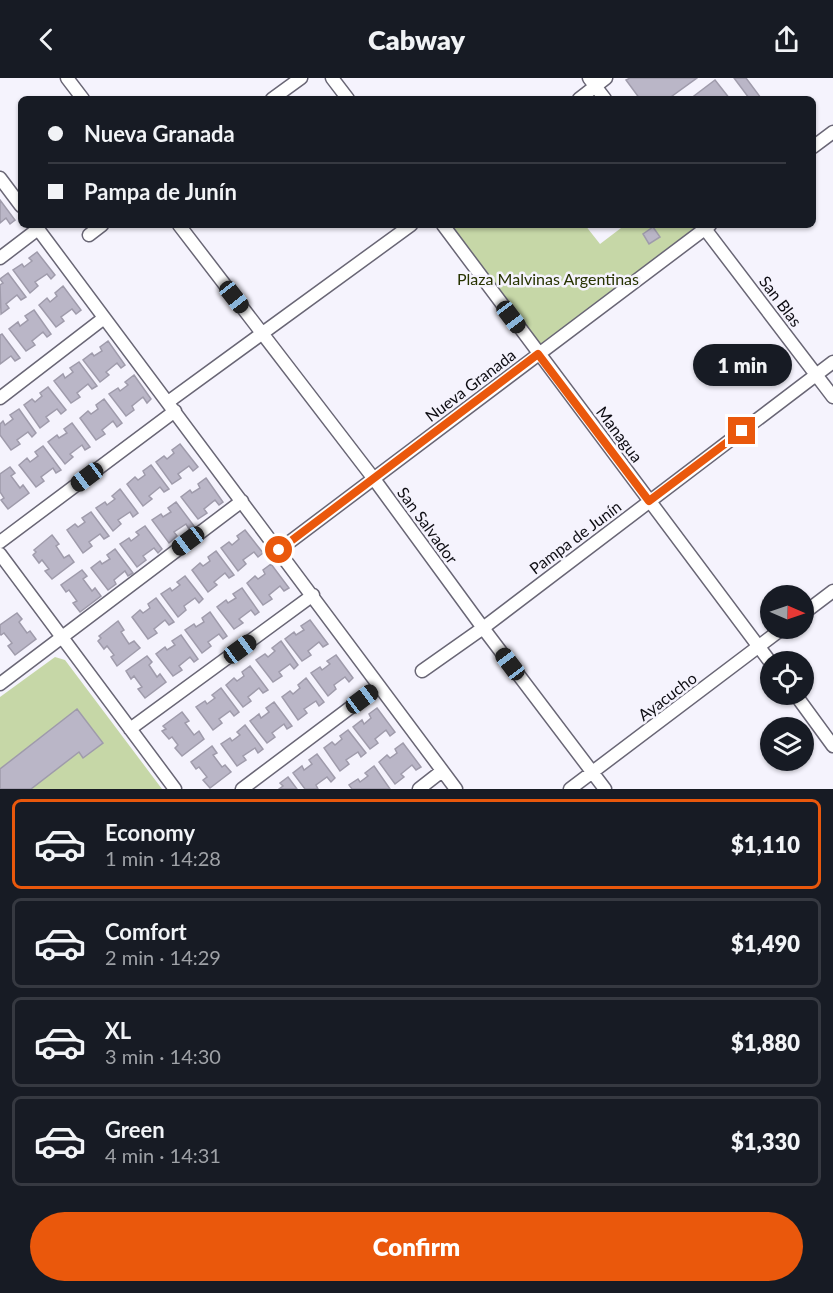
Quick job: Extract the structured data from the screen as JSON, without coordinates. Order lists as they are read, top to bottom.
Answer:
{
  "streets": {
    "street": [
      "San Blas",
      "Nueva Granada",
      "Managua",
      "San Salvador",
      "Pampa de Junín",
      "Ayacucho"
    ]
  },
  "crossings": [
    ["San Blas", "Pampa de Junín"],
    ["Nueva Granada", "Managua"],
    ["Nueva Granada", "San Salvador"],
    ["Managua", "Pampa de Junín"],
    ["Managua", "Ayacucho"],
    ["San Salvador", "Pampa de Junín"],
    ["San Salvador", "Ayacucho"]
  ],
  "parks": ["Plaza Malvinas Argentinas"],
  "north": "right",
  "page": {
    "header": "Cabway",
    "banner": ["Nueva Granada", "Pampa de Junín"],
    "bubble": "1 min",
    "list": [
      {
        "name": "Economy",
        "note": "1 min · 14:28",
        "value": "$1,110"
      },
      {
        "name": "Comfort",
        "note": "2 min · 14:29",
        "value": "$1,490"
      },
      {
        "name": "XL",
        "note": "3 min · 14:30",
        "value": "$1,880"
      },
      {
        "name": "Green",
        "note": "4 min · 14:31",
        "value": "$1,330"
      }
    ],
    "buttons": "Confirm"
  }
}
